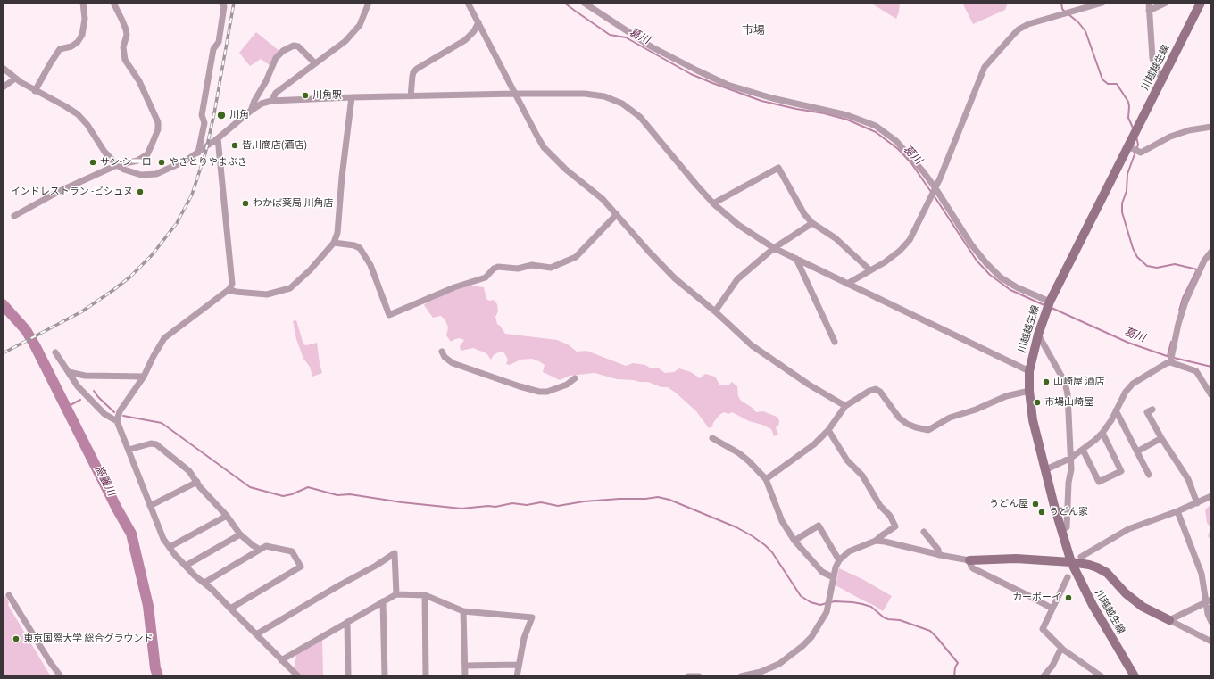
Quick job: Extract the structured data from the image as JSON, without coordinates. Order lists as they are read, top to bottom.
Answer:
{
  "streets": {
    "main road": ["川越越生線"]
  },
  "districts": ["市場"],
  "water": ["葛川", "高麗川"],
  "places": [
    "川角駅",
    "川角",
    "皆川商店(酒店)",
    "サン-シーロ",
    "やきとりやまぶき",
    "インドレストラン -ビシュヌ",
    "わかば薬局 川角店",
    "山崎屋 酒店",
    "市場山崎屋",
    "うどん屋",
    "うどん家",
    "カーボーイ",
    "東京国際大学 総合グラウンド"
  ]
}
